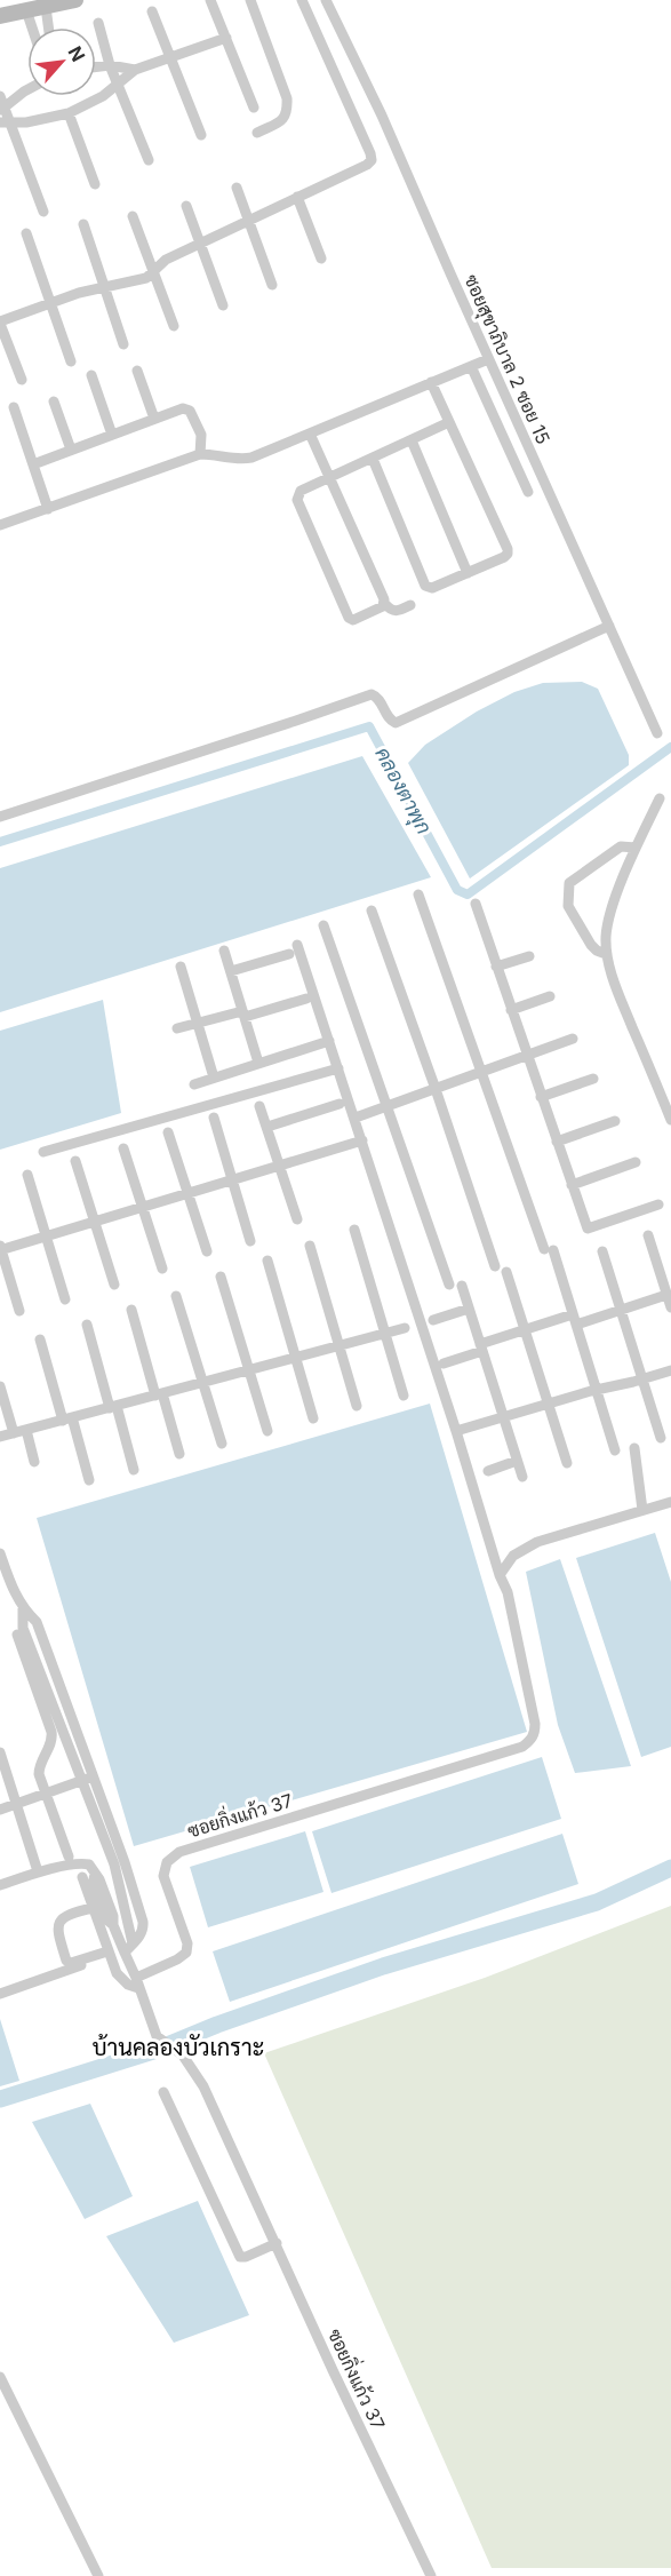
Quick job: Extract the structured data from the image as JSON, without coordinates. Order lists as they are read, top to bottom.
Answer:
{
  "streets": {
    "street": ["ซอยสุขาภิบาล 2 ซอย 15", "ซอยกิ่งแก้ว 37"]
  },
  "districts": ["บ้านคลองบัวเกราะ"],
  "water": ["คลองตาพุก"],
  "north": "top right"
}
